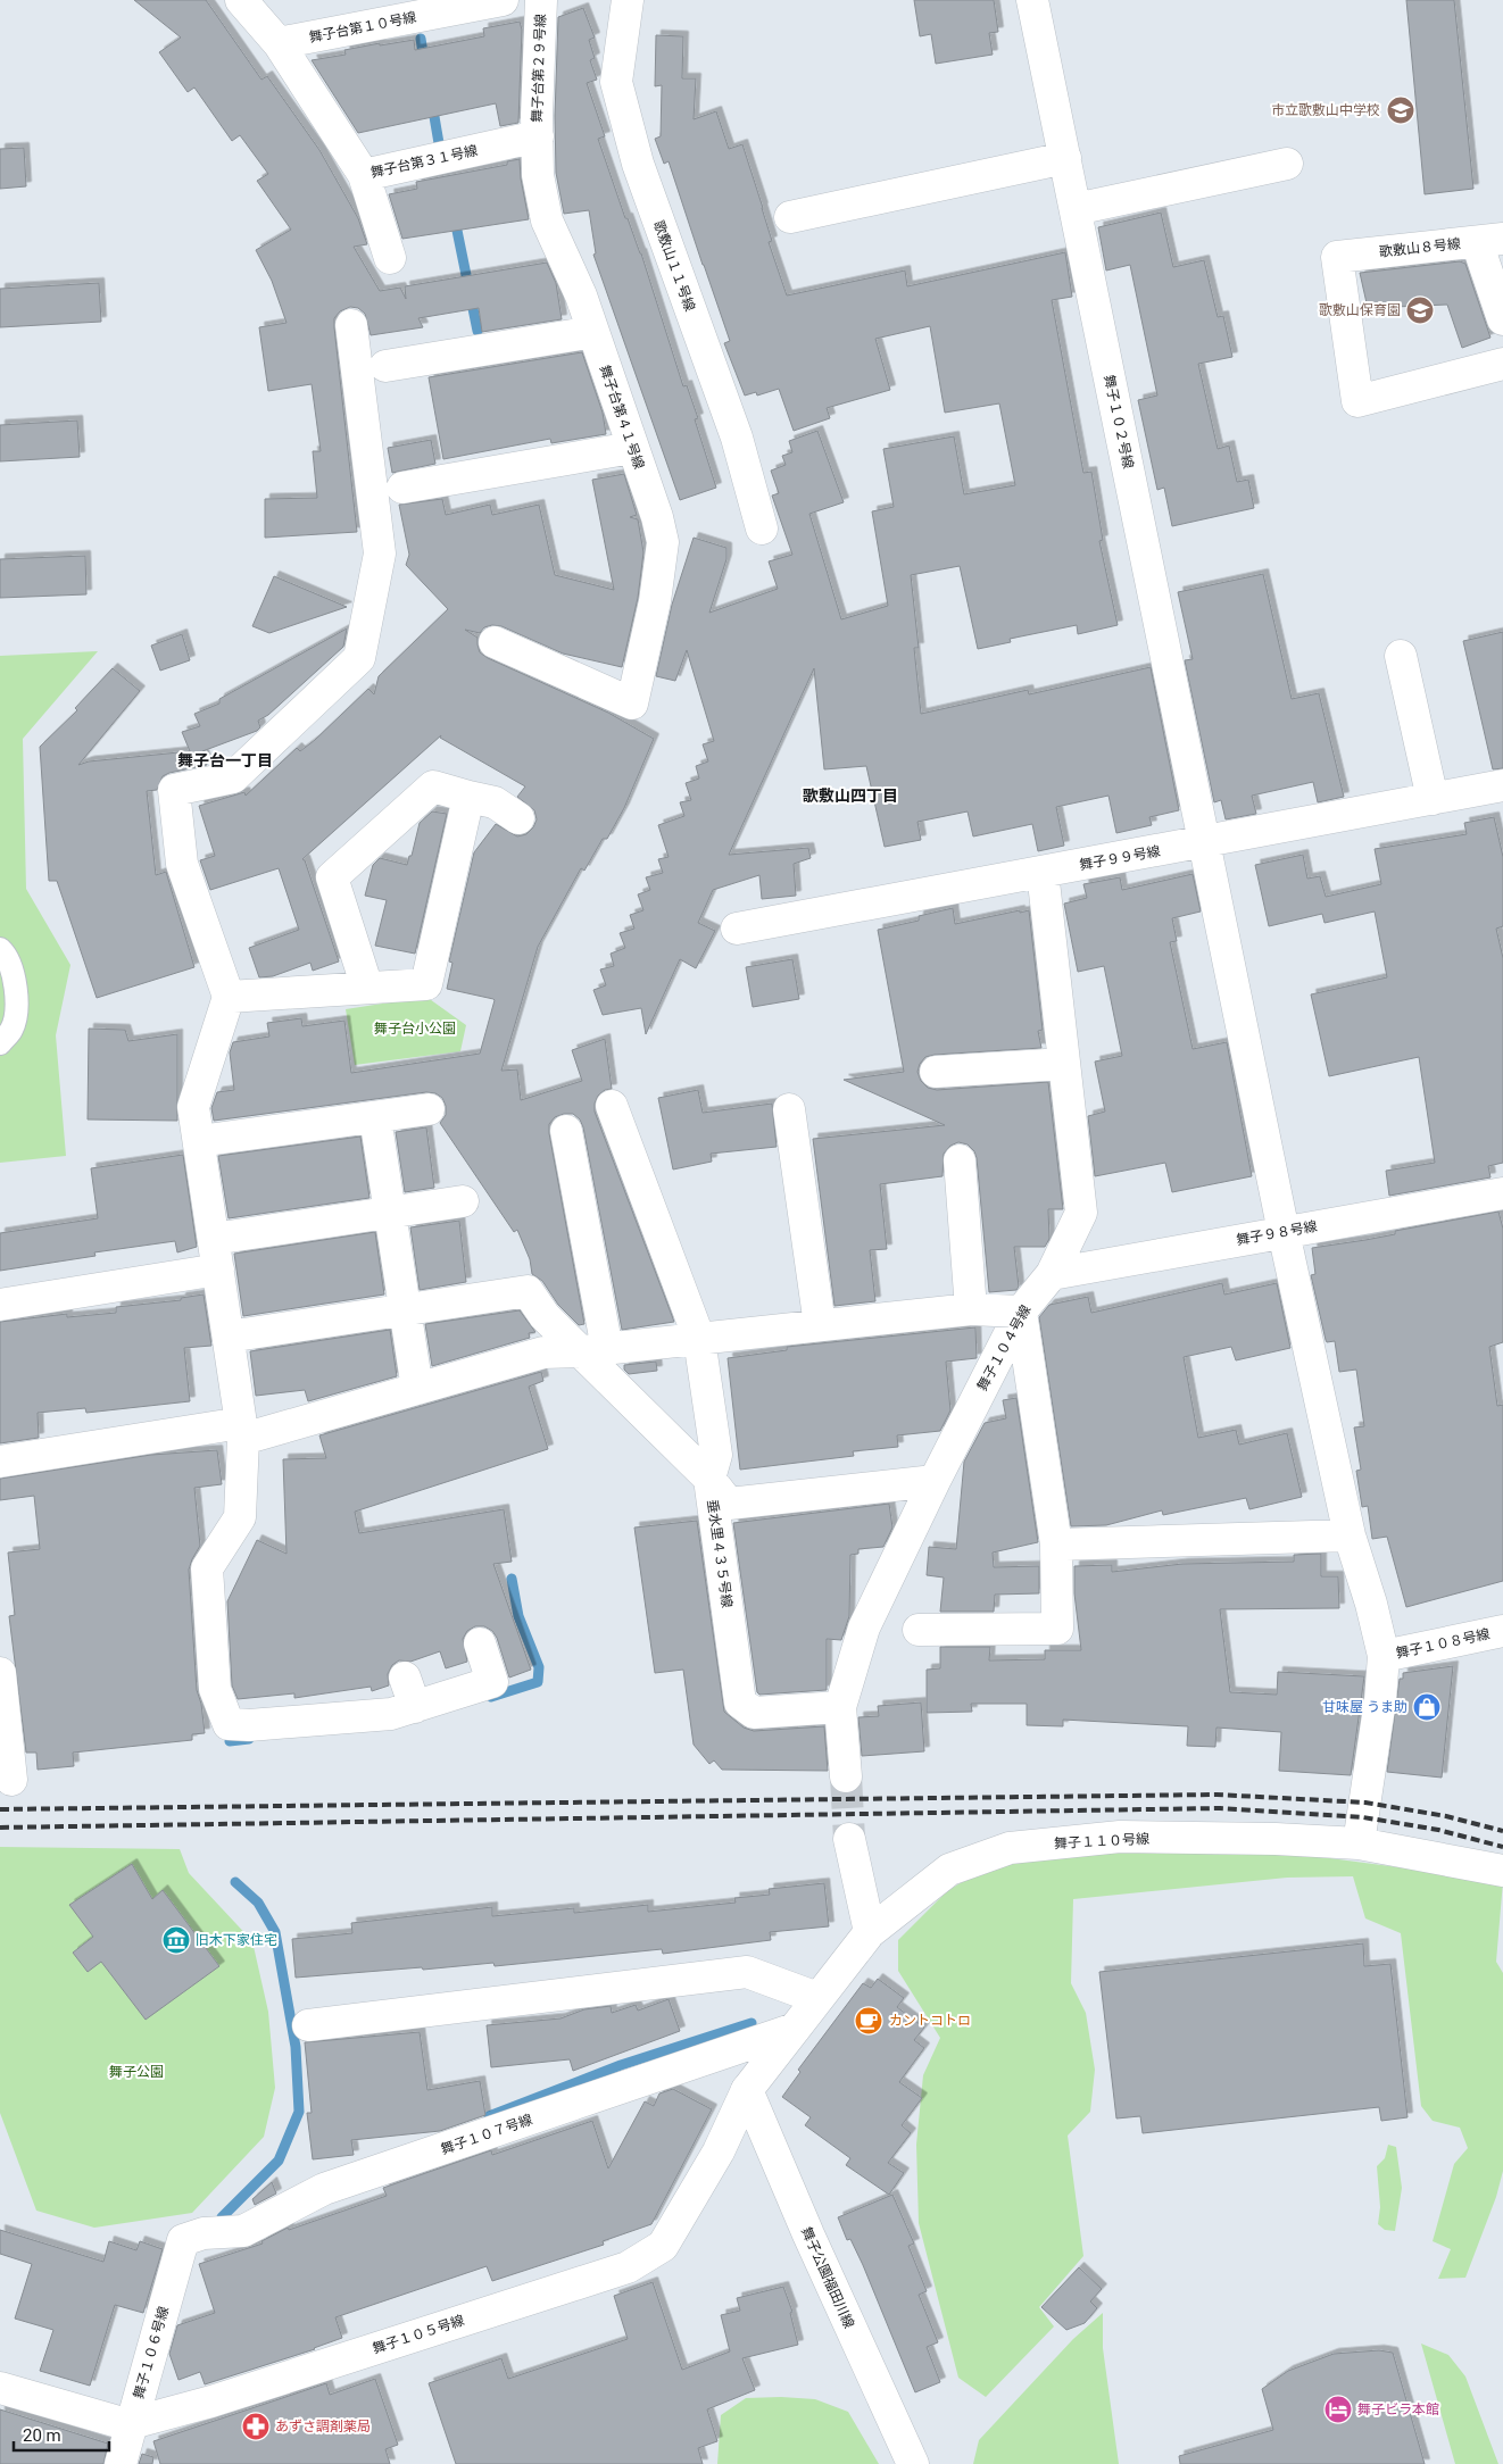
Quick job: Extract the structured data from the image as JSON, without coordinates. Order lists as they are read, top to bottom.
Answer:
{
  "streets": {
    "street": [
      "舞子台第１０号線",
      "舞子台第２９号線",
      "舞子台第３１号線",
      "歌敷山８号線",
      "歌敷山１１号線",
      "舞子台第４１号線",
      "舞子１０２号線",
      "舞子９９号線",
      "舞子９８号線",
      "舞子１０４号線",
      "垂水里４３５号線",
      "舞子１０８号線",
      "舞子１１０号線",
      "舞子１０７号線",
      "舞子公園福田川線",
      "舞子１０５号線",
      "舞子１０６号線"
    ]
  },
  "crossings": [
    ["舞子台第１０号線", "舞子台第３１号線"],
    ["舞子台第２９号線", "舞子台第３１号線"],
    ["舞子台第２９号線", "舞子台第４１号線"],
    ["舞子台第３１号線", "舞子台第４１号線"],
    ["舞子１０２号線", "舞子９９号線"],
    ["舞子１０２号線", "舞子９８号線"],
    ["舞子１０２号線", "舞子１０８号線"],
    ["舞子１０２号線", "舞子１１０号線"],
    ["舞子９９号線", "舞子１０４号線"],
    ["舞子９８号線", "舞子１０４号線"],
    ["舞子１０４号線", "垂水里４３５号線"],
    ["舞子１１０号線", "舞子１０５号線"],
    ["舞子１０７号線", "舞子１０５号線"],
    ["舞子１０７号線", "舞子１０６号線"],
    ["舞子公園福田川線", "舞子１０５号線"],
    ["舞子１０５号線", "舞子１０６号線"]
  ],
  "districts": ["舞子台一丁目", "歌敷山四丁目"],
  "parks": ["舞子台小公園", "舞子公園"],
  "places": {
    "school or university": ["市立歌敷山中学校", "歌敷山保育園"],
    "shop": ["甘味屋 うま助"],
    "museum": ["旧木下家住宅"],
    "cafe": ["カントコトロ"],
    "hotel": ["舞子ビラ本館"],
    "pharmacy": ["あずさ調剤薬局"]
  },
  "scale_bar": "20 m"
}
